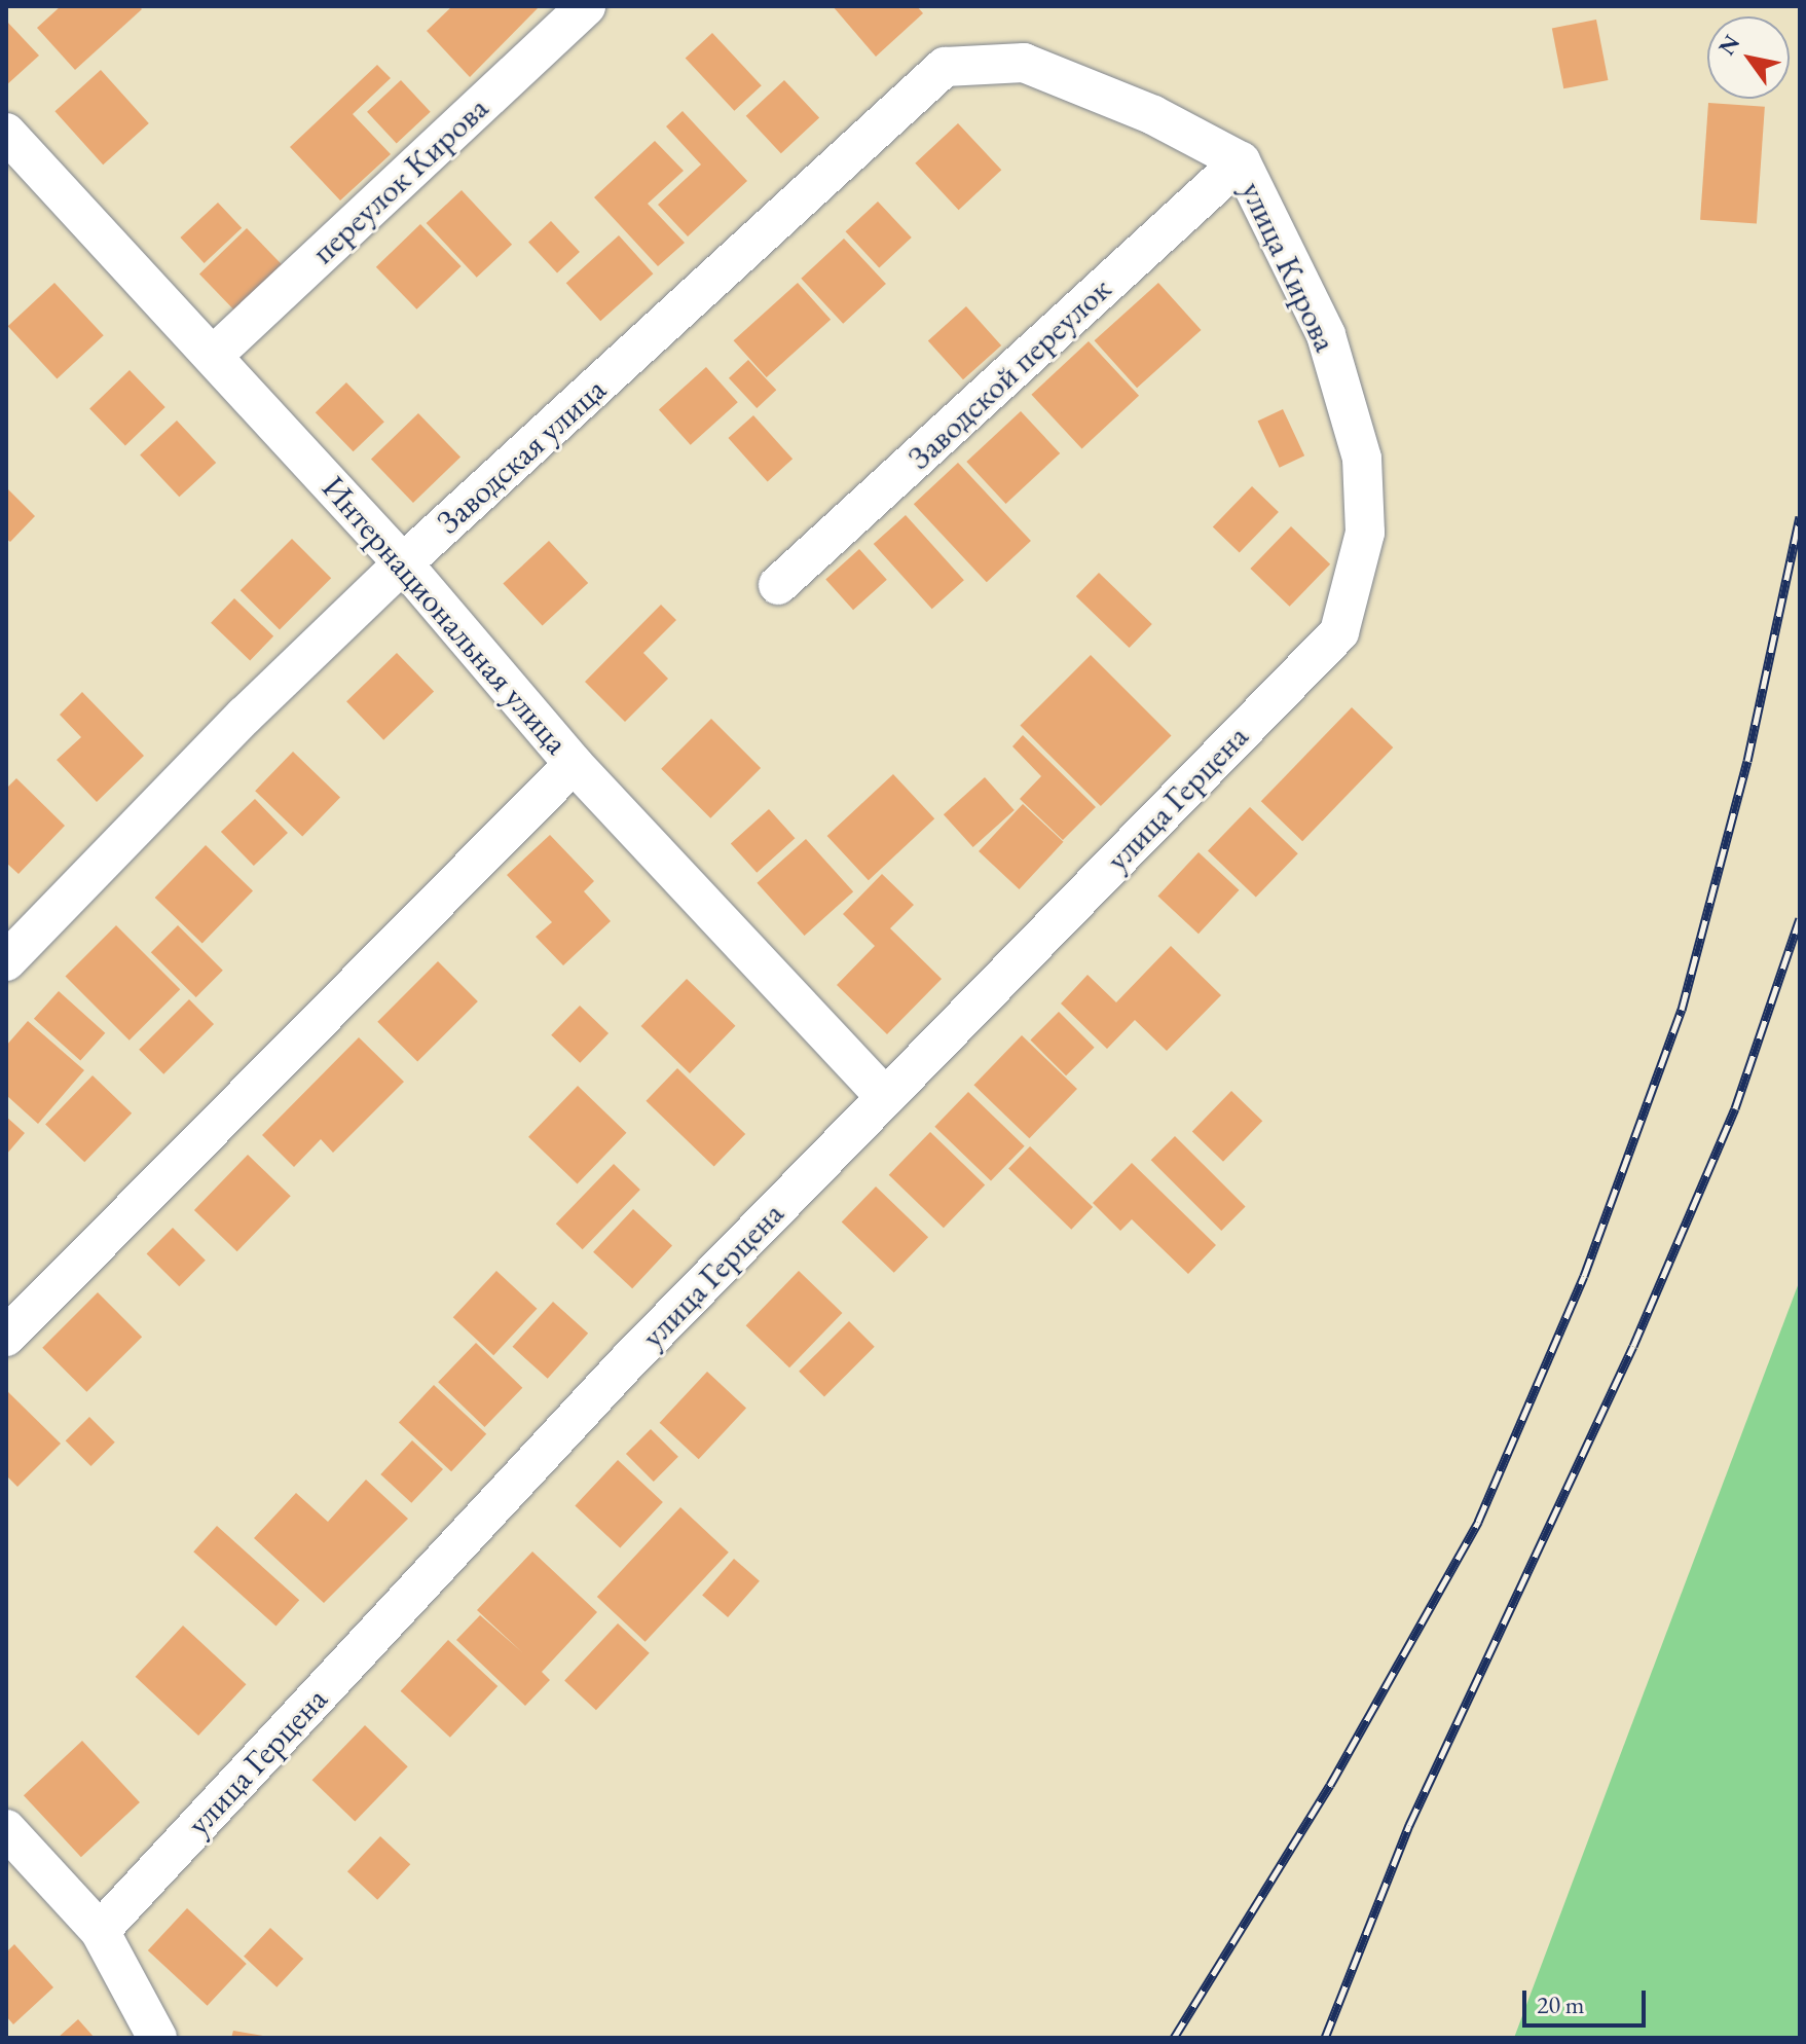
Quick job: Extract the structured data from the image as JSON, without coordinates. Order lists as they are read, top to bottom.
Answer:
{
  "streets": {
    "street": [
      "переулок Кирова",
      "улица Кирова",
      "Заводской переулок",
      "Заводская улица",
      "Интернациональная улица",
      "улица Герцена"
    ]
  },
  "crossings": [
    ["переулок Кирова", "Интернациональная улица"],
    ["улица Кирова", "Заводской переулок"],
    ["улица Кирова", "Заводская улица"],
    ["улица Кирова", "улица Герцена"],
    ["Заводская улица", "Интернациональная улица"],
    ["Интернациональная улица", "улица Герцена"]
  ],
  "scale_bar": "20 m",
  "north": "top left"
}
